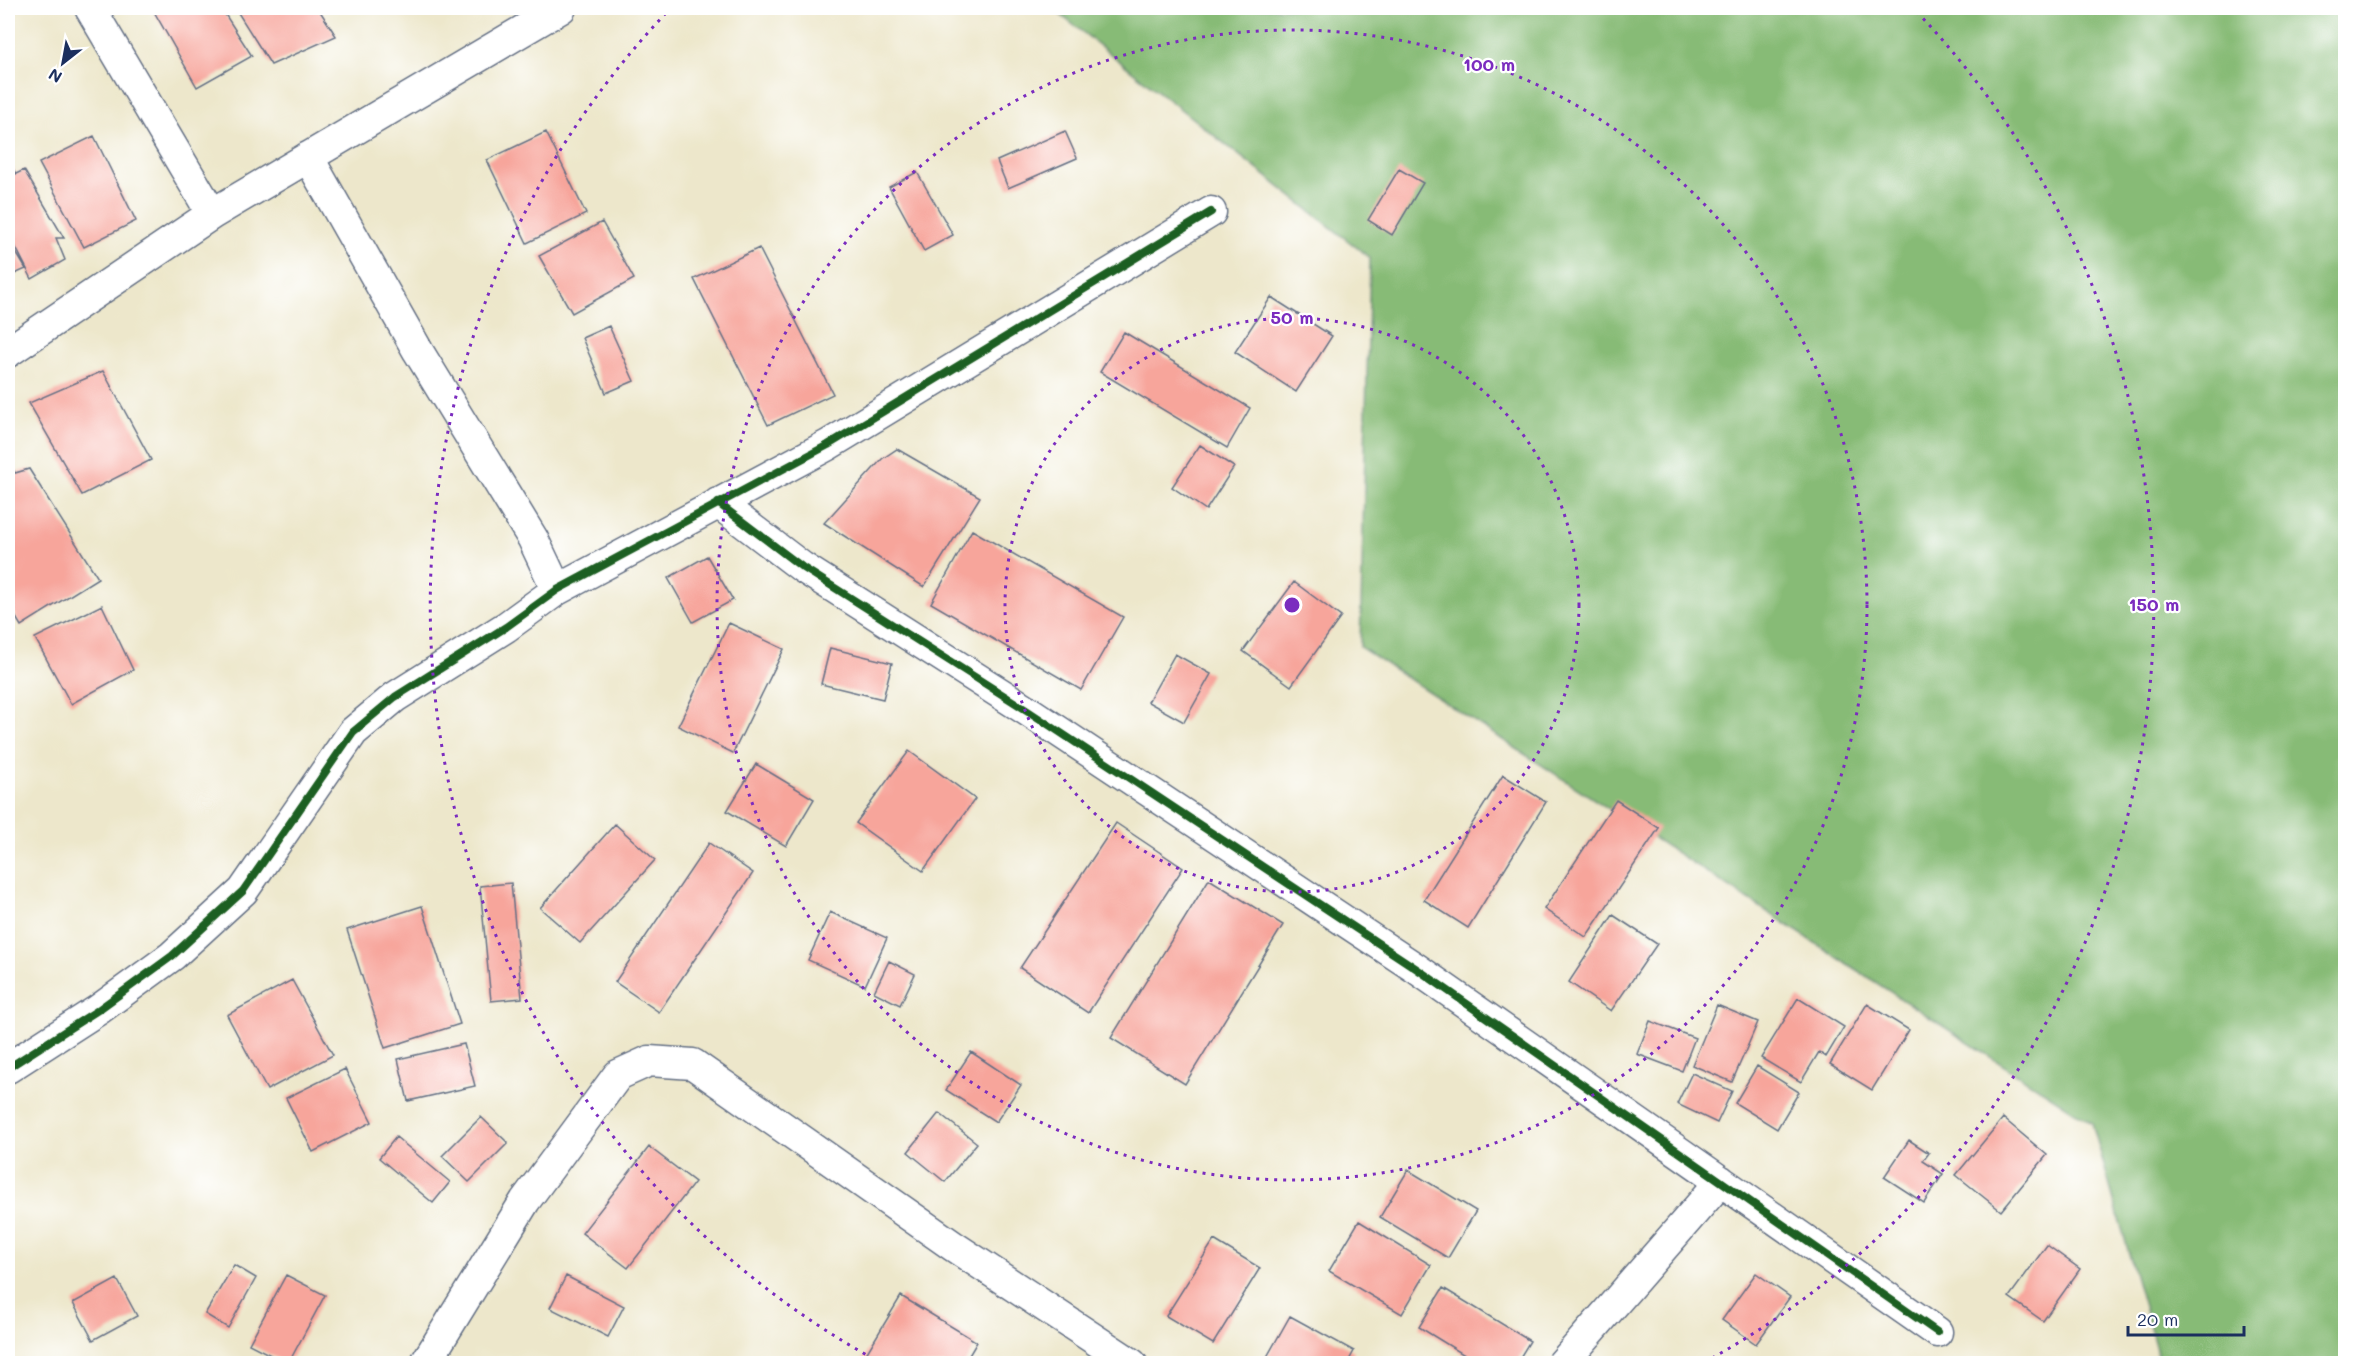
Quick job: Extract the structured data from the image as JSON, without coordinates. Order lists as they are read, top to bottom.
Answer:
{
  "scale_bar": "20 m",
  "north": "bottom left",
  "rings": ["100 m", "50 m", "150 m"]
}
